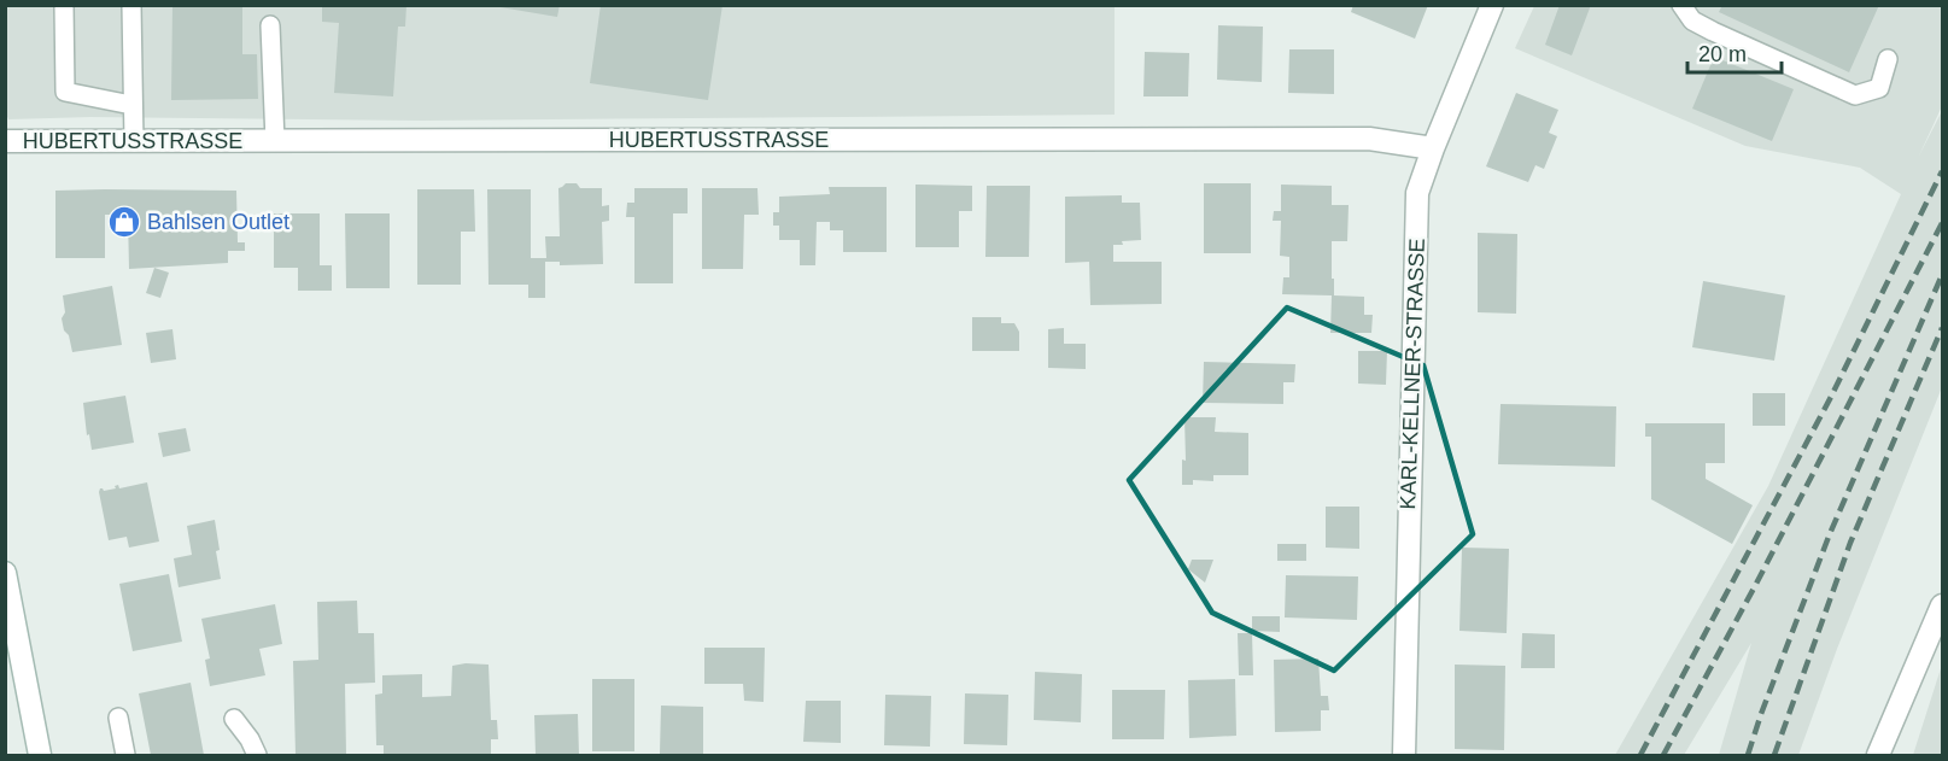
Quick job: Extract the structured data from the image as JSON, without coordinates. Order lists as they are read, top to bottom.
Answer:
{
  "streets": {
    "street": ["HUBERTUSSTRASSE", "KARL-KELLNER-STRASSE"]
  },
  "crossings": [
    ["HUBERTUSSTRASSE", "KARL-KELLNER-STRASSE"]
  ],
  "places": {
    "shop": ["Bahlsen Outlet"]
  },
  "scale_bar": "20 m"
}
